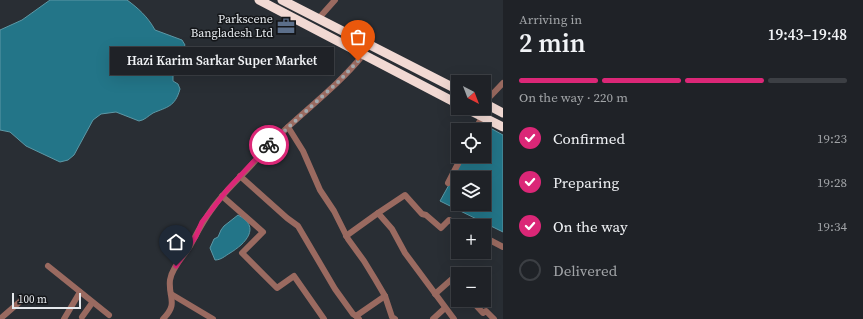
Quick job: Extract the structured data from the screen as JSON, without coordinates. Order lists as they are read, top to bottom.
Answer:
{
  "places": {
    "office": ["Parkscene Bangladesh Ltd"],
    "other": ["Hazi Karim Sarkar Super Market"]
  },
  "scale_bar": "100 m",
  "north": "bottom right",
  "page": {
    "heading": ["2 min", "Arriving in", "19:43–19:48"],
    "bubble": "Hazi Karim Sarkar Super Market",
    "bar": "On the way · 220 m",
    "map_buttons": ["+", "−"],
    "list": [
      ["Confirmed", "19:23"],
      ["Preparing", "19:28"],
      ["On the way", "19:34"],
      "Delivered"
    ],
    "scale": "100 m"
  }
}
